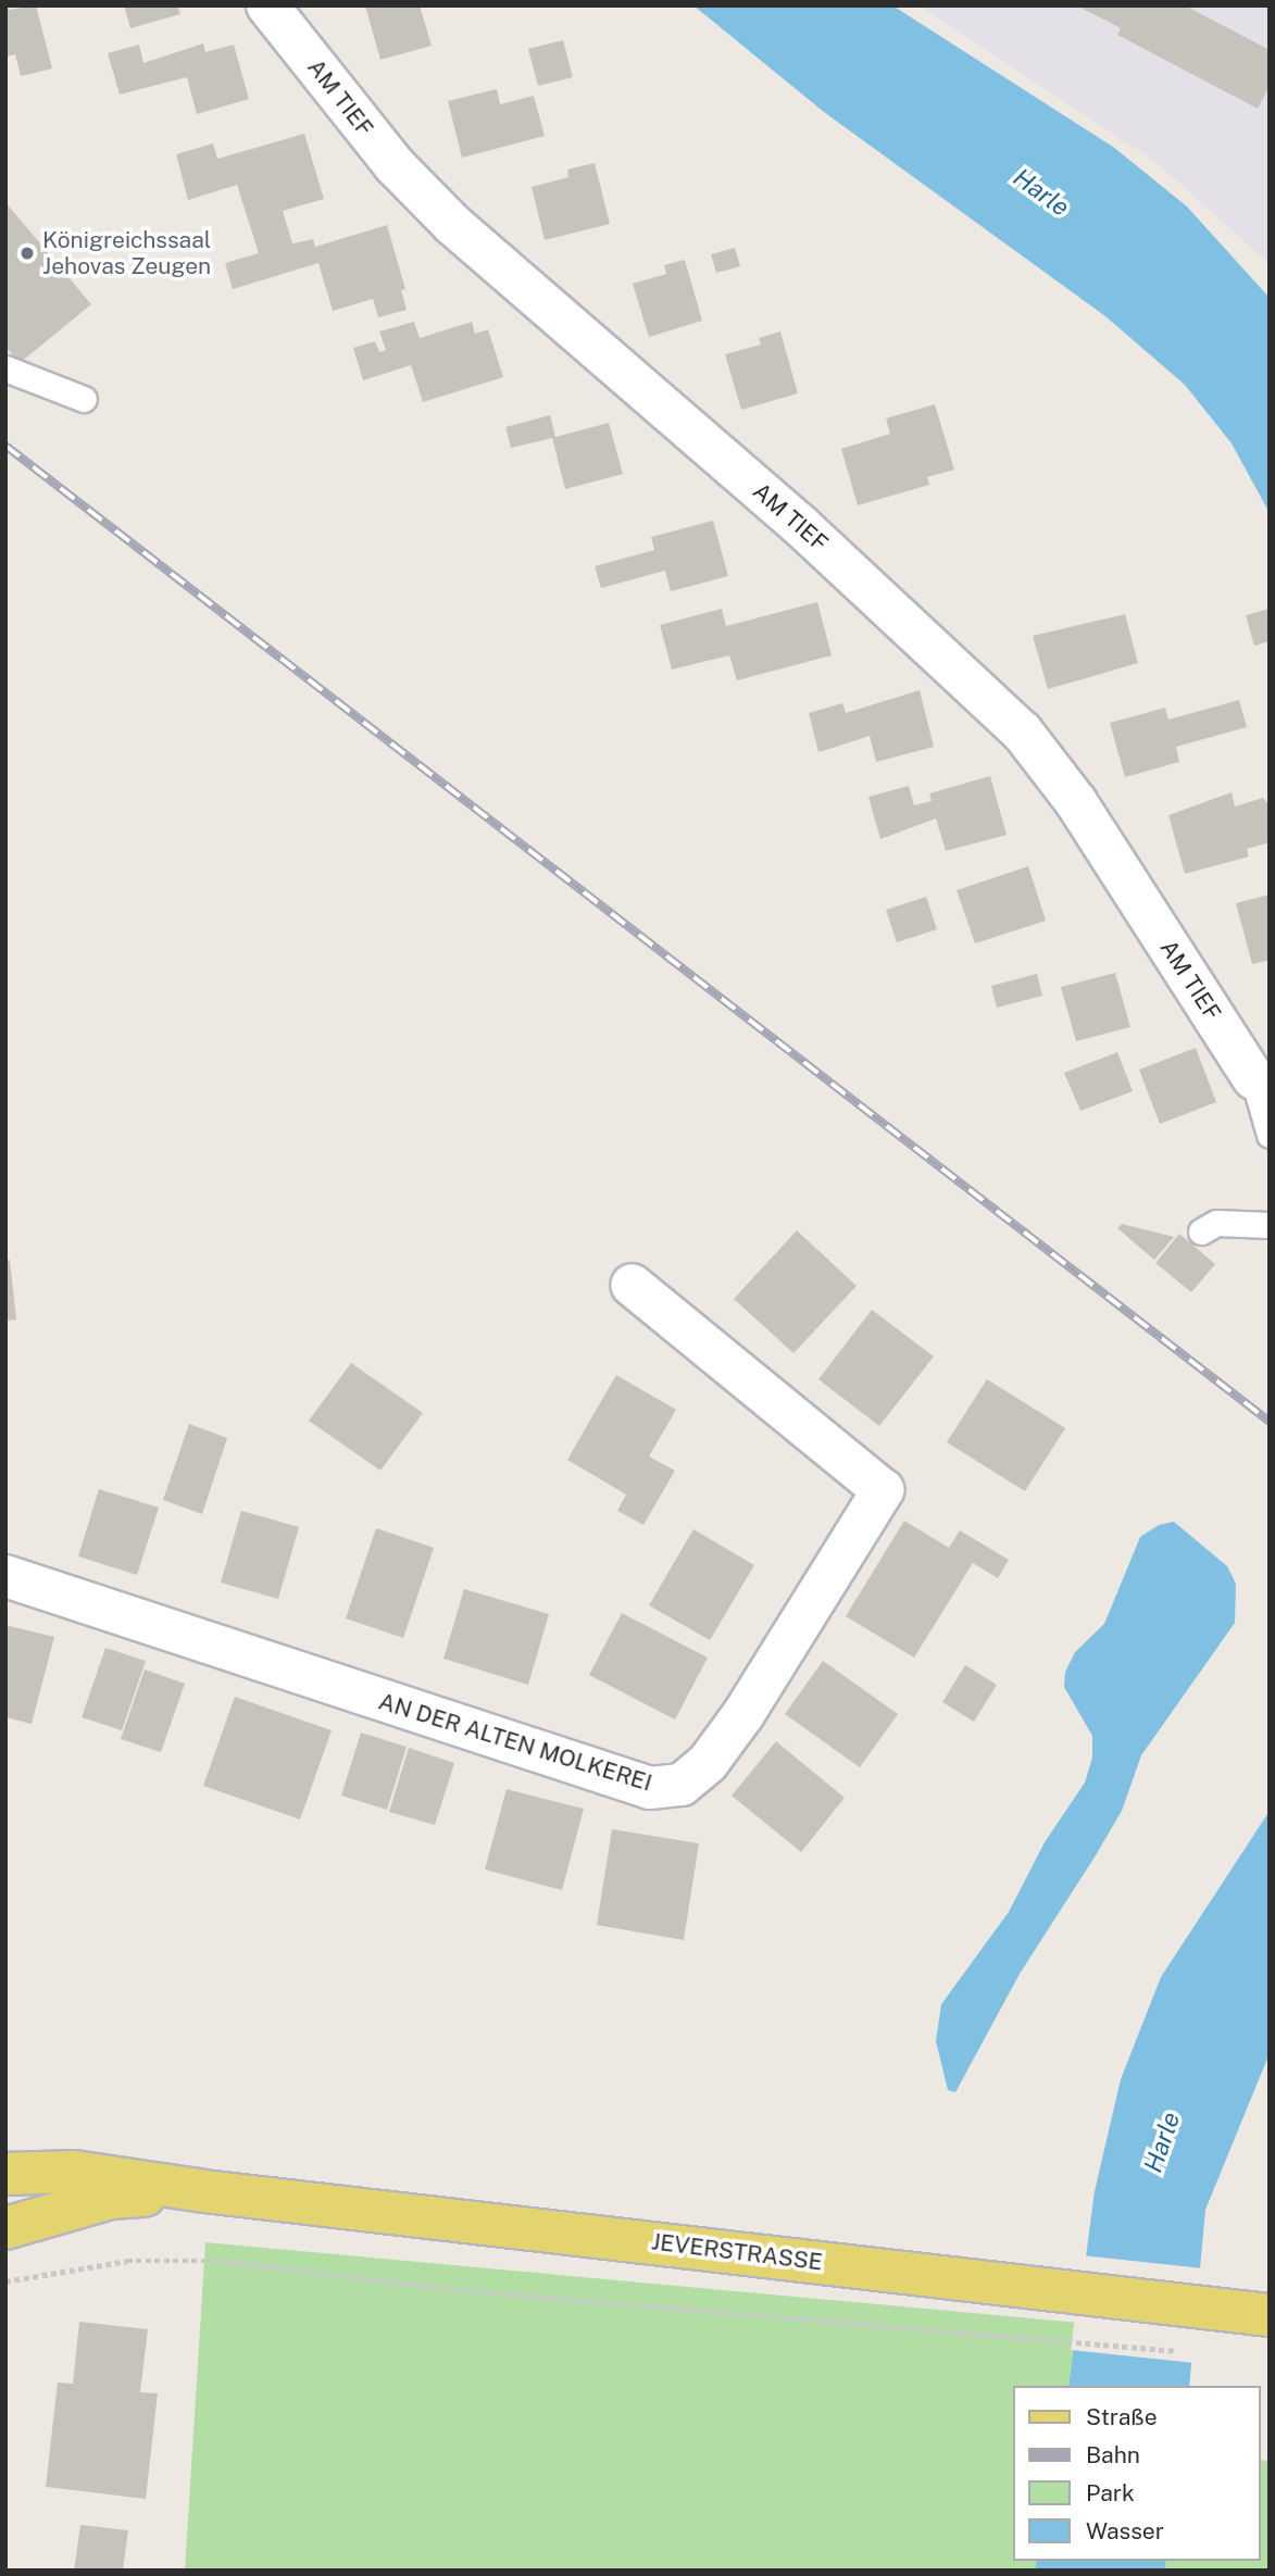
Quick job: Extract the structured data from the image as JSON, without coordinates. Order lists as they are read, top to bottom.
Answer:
{
  "streets": {
    "main road": ["JEVERSTRASSE"],
    "street": ["AM TIEF", "AN DER ALTEN MOLKEREI"]
  },
  "water": ["Harle"],
  "places": ["Königreichssaal Jehovas Zeugen"],
  "legend": [
    "Straße",
    "Bahn",
    "Park",
    "Wasser"
  ]
}
